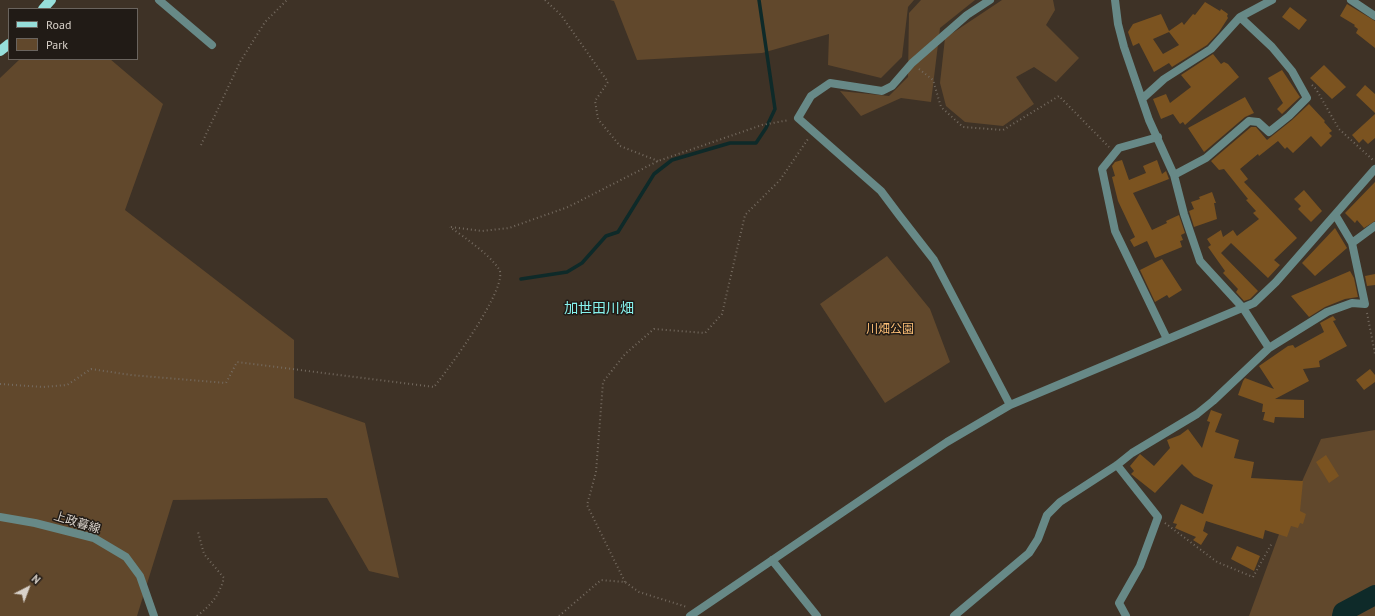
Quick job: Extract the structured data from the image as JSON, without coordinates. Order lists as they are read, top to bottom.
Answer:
{
  "streets": {
    "street": ["上政暮線"]
  },
  "districts": ["加世田川畑"],
  "parks": ["川畑公園"],
  "legend": ["Road", "Park"],
  "north": "top right"
}
